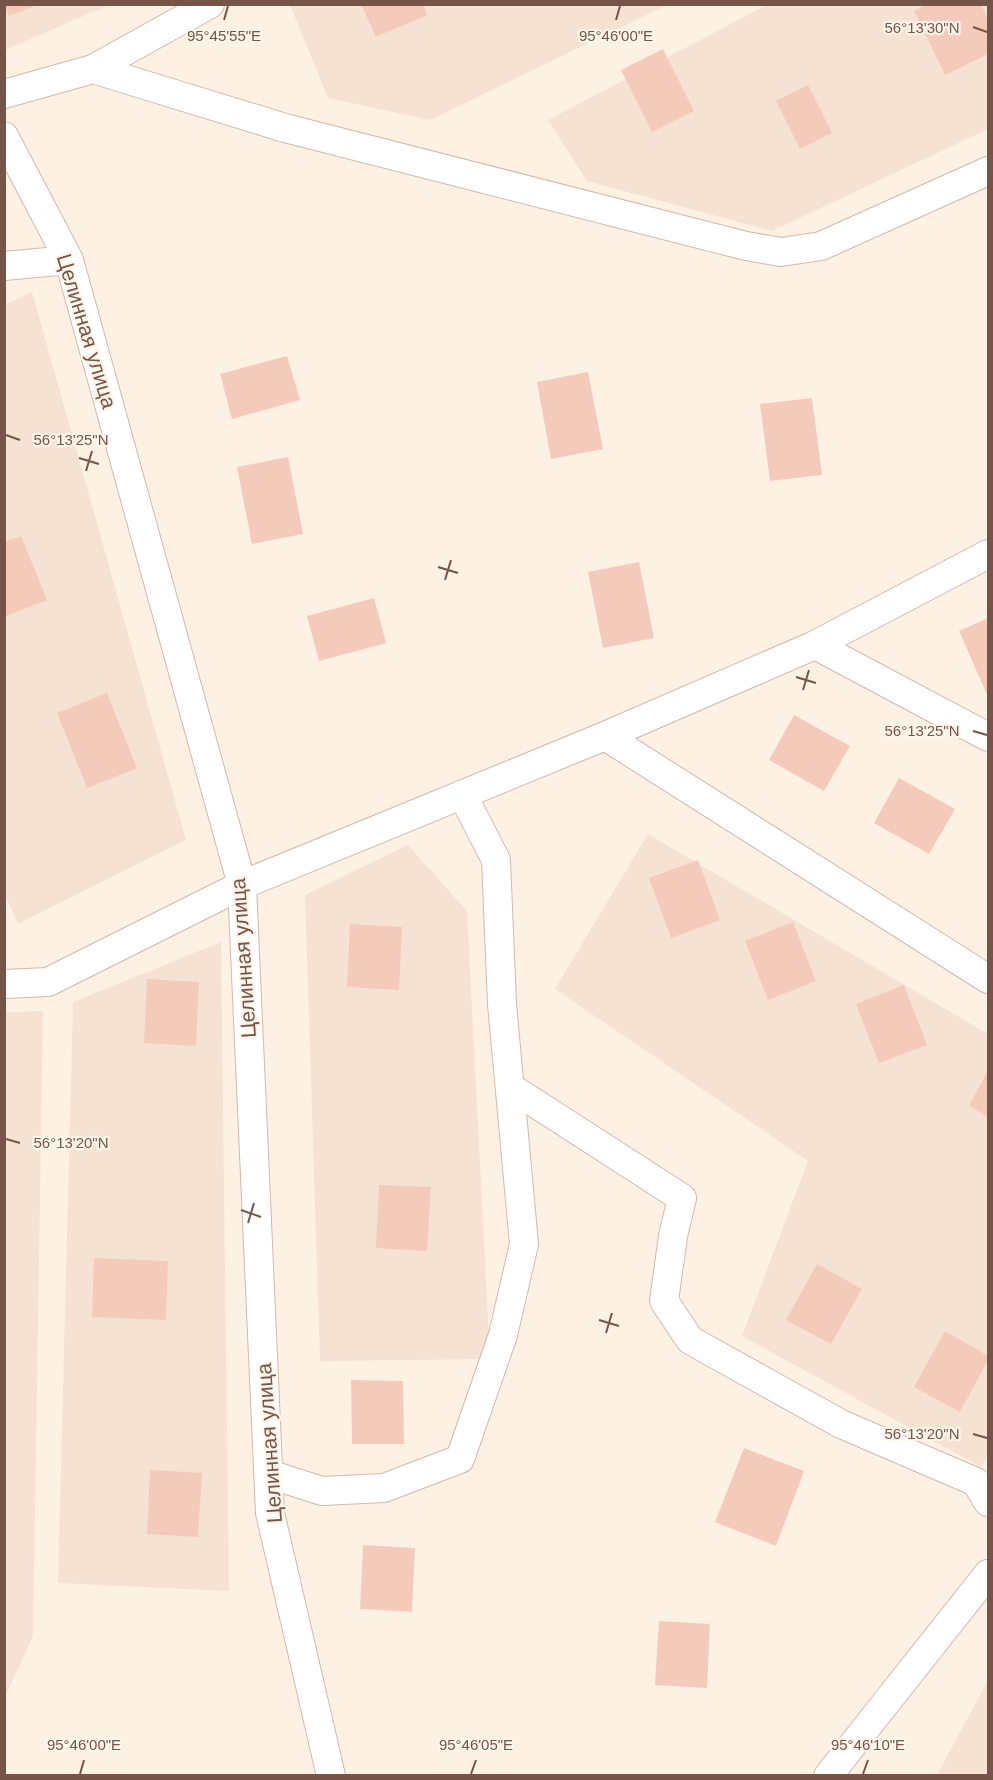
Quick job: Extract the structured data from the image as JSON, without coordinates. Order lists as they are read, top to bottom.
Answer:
{
  "streets": {
    "street": ["Целинная улица"]
  },
  "coordinates": [
    "56°13'30\"N",
    "95°45'55\"E",
    "95°46'00\"E",
    "56°13'25\"N",
    "56°13'20\"N",
    "95°46'05\"E",
    "95°46'10\"E"
  ]
}
